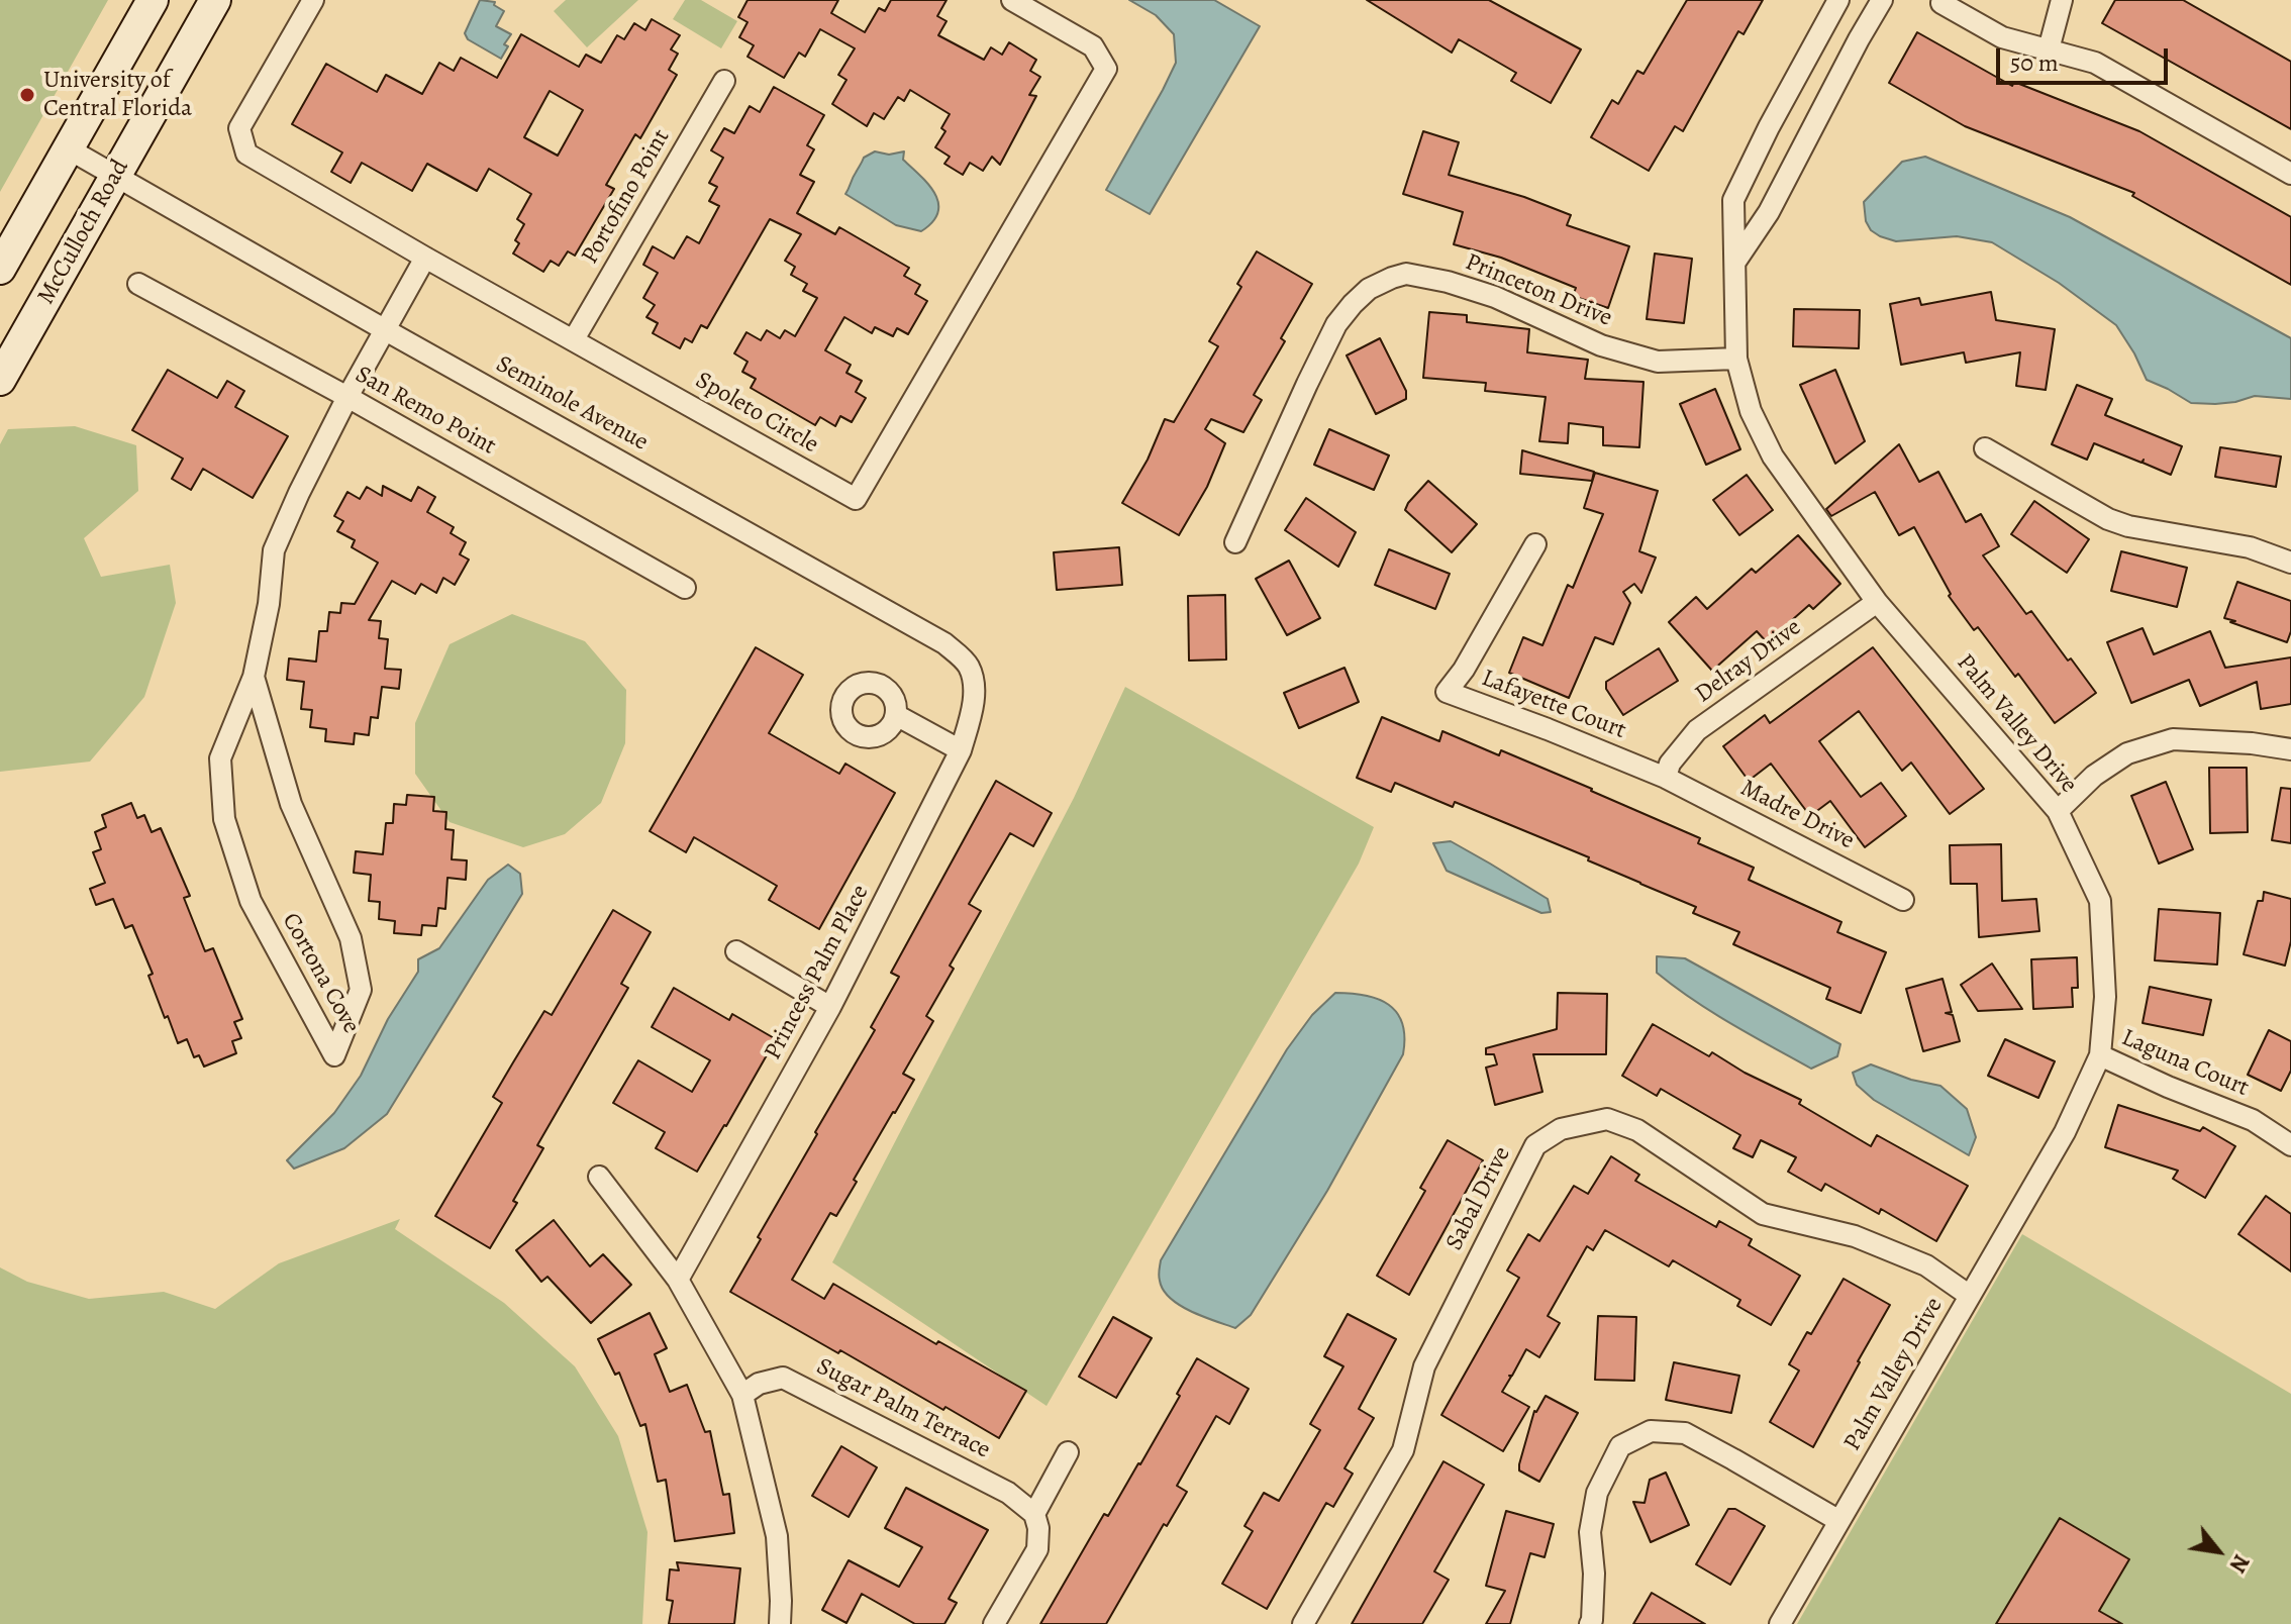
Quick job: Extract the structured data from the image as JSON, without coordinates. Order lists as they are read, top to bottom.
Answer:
{
  "streets": {
    "main road": ["McCulloch Road"],
    "street": [
      "Portofino Point",
      "Princeton Drive",
      "Seminole Avenue",
      "San Remo Point",
      "Spoleto Circle",
      "Delray Drive",
      "Lafayette Court",
      "Palm Valley Drive",
      "Madre Drive",
      "Princess Palm Place",
      "Cortona Cove",
      "Laguna Court",
      "Sabal Drive",
      "Sugar Palm Terrace"
    ]
  },
  "crossings": [
    ["Portofino Point", "Spoleto Circle"],
    ["McCulloch Road", "Seminole Avenue"],
    ["Princeton Drive", "Palm Valley Drive"],
    ["Seminole Avenue", "Princess Palm Place"],
    ["Seminole Avenue", "Cortona Cove"],
    ["San Remo Point", "Cortona Cove"],
    ["Spoleto Circle", "Cortona Cove"],
    ["Delray Drive", "Lafayette Court"],
    ["Delray Drive", "Palm Valley Drive"],
    ["Delray Drive", "Madre Drive"],
    ["Lafayette Court", "Madre Drive"],
    ["Palm Valley Drive", "Laguna Court"],
    ["Palm Valley Drive", "Sabal Drive"]
  ],
  "places": ["University of Central Florida"],
  "scale_bar": "50 m",
  "north": "bottom right"
}
